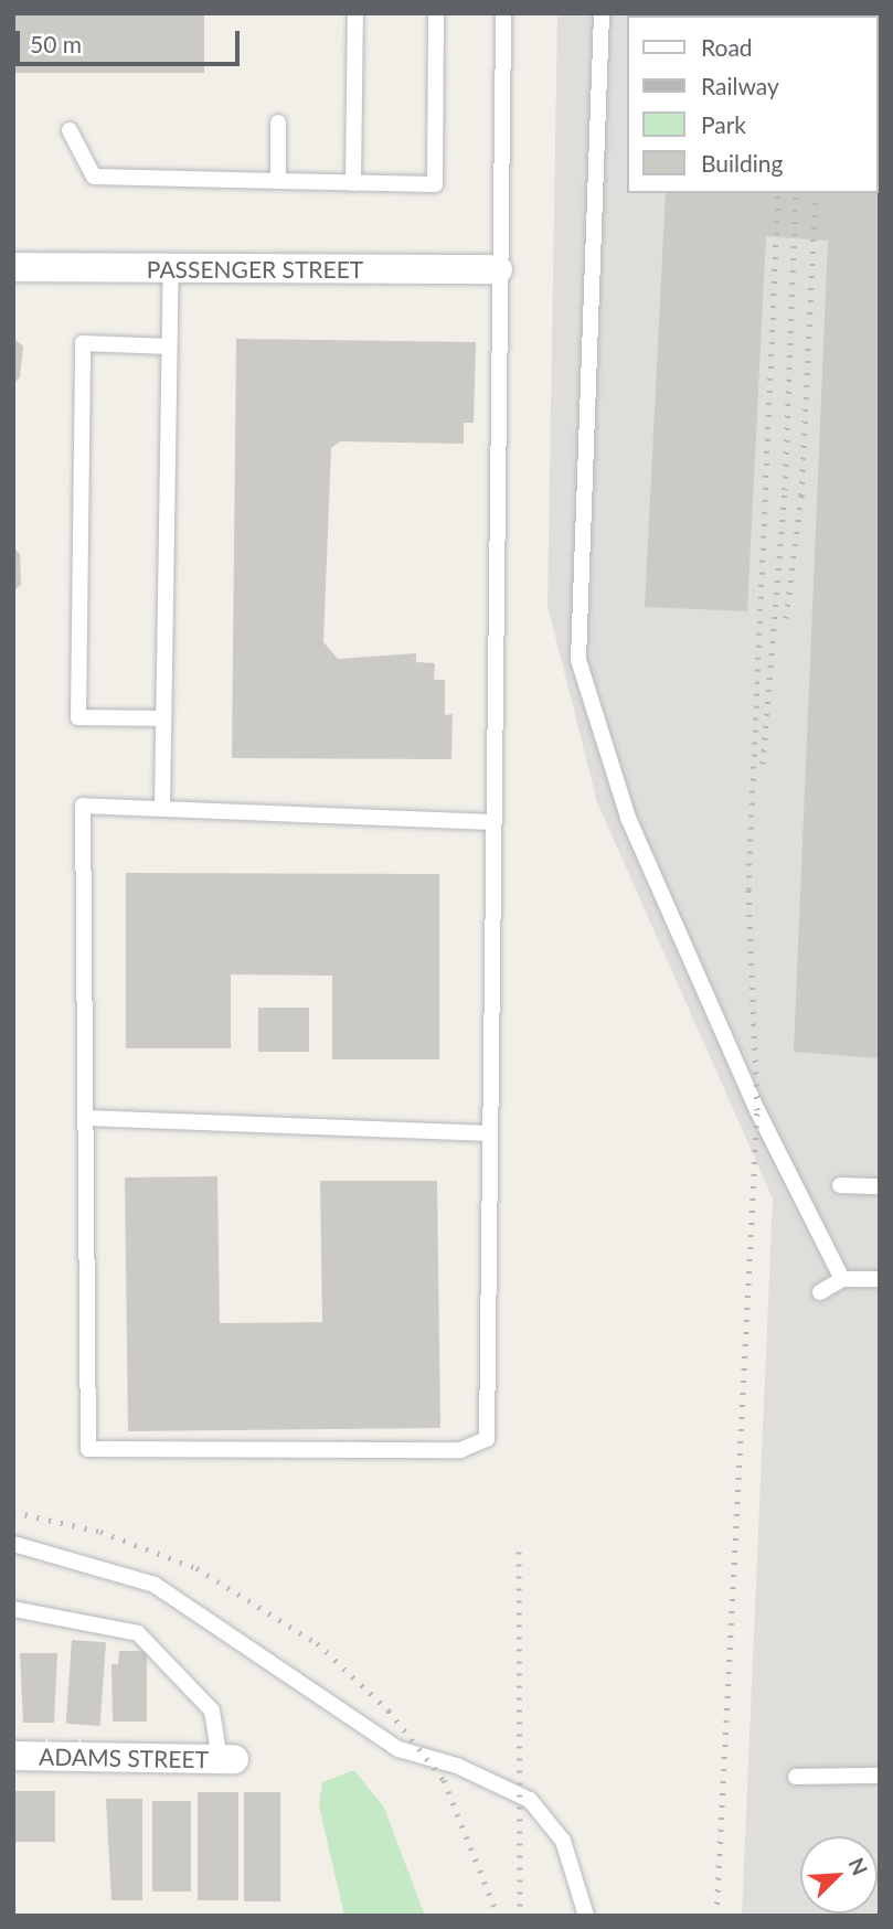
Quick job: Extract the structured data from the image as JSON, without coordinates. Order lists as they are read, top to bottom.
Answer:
{
  "streets": {
    "street": ["PASSENGER STREET", "ADAMS STREET"]
  },
  "legend": [
    "Road",
    "Railway",
    "Park",
    "Building"
  ],
  "scale_bar": "50 m",
  "north": "top right"
}
